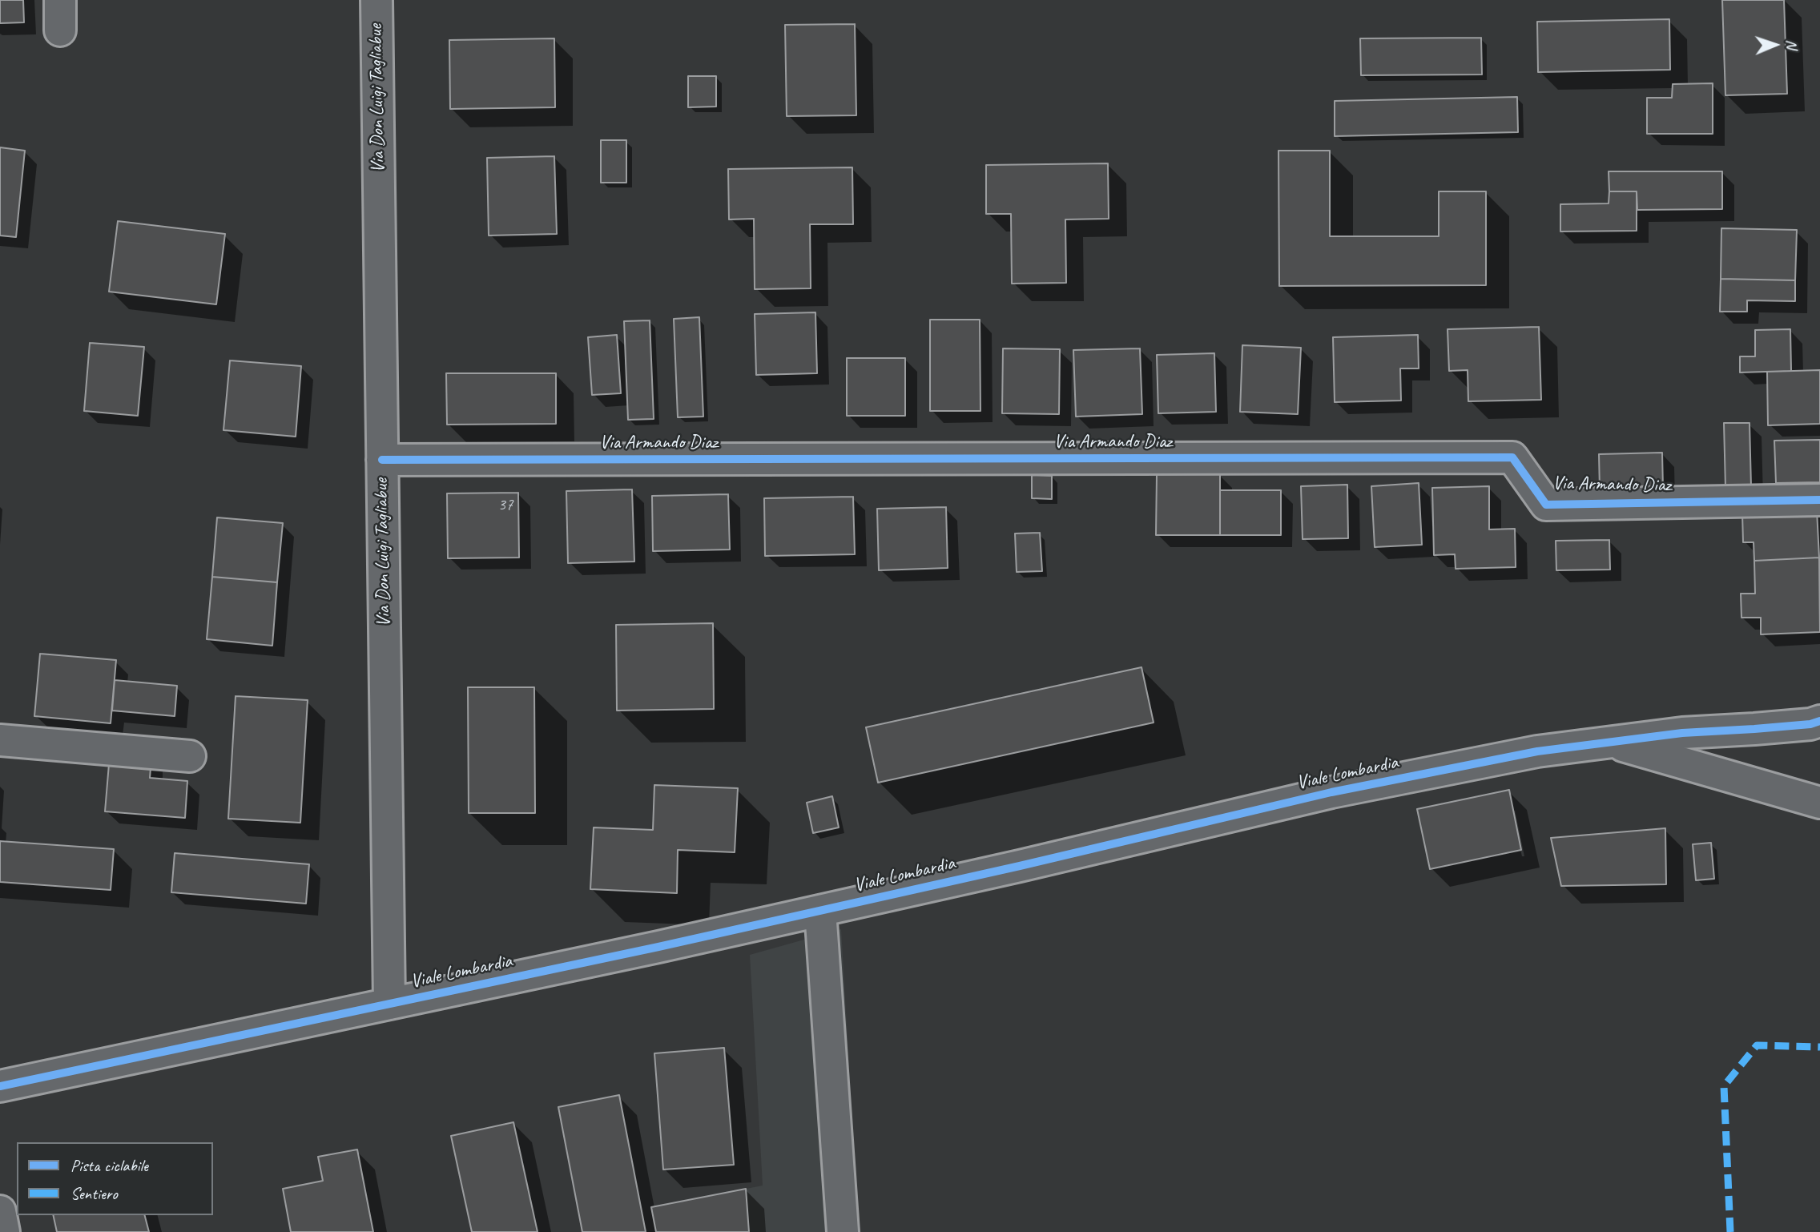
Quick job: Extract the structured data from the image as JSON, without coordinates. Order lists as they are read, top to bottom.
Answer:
{
  "streets": {
    "street": ["Via Don Luigi Tagliabue", "Via Armando Diaz", "Viale Lombardia"]
  },
  "crossings": [
    ["Via Don Luigi Tagliabue", "Via Armando Diaz"],
    ["Via Don Luigi Tagliabue", "Viale Lombardia"]
  ],
  "house_numbers": ["37"],
  "legend": ["Pista ciclabile", "Sentiero"],
  "north": "right"
}
